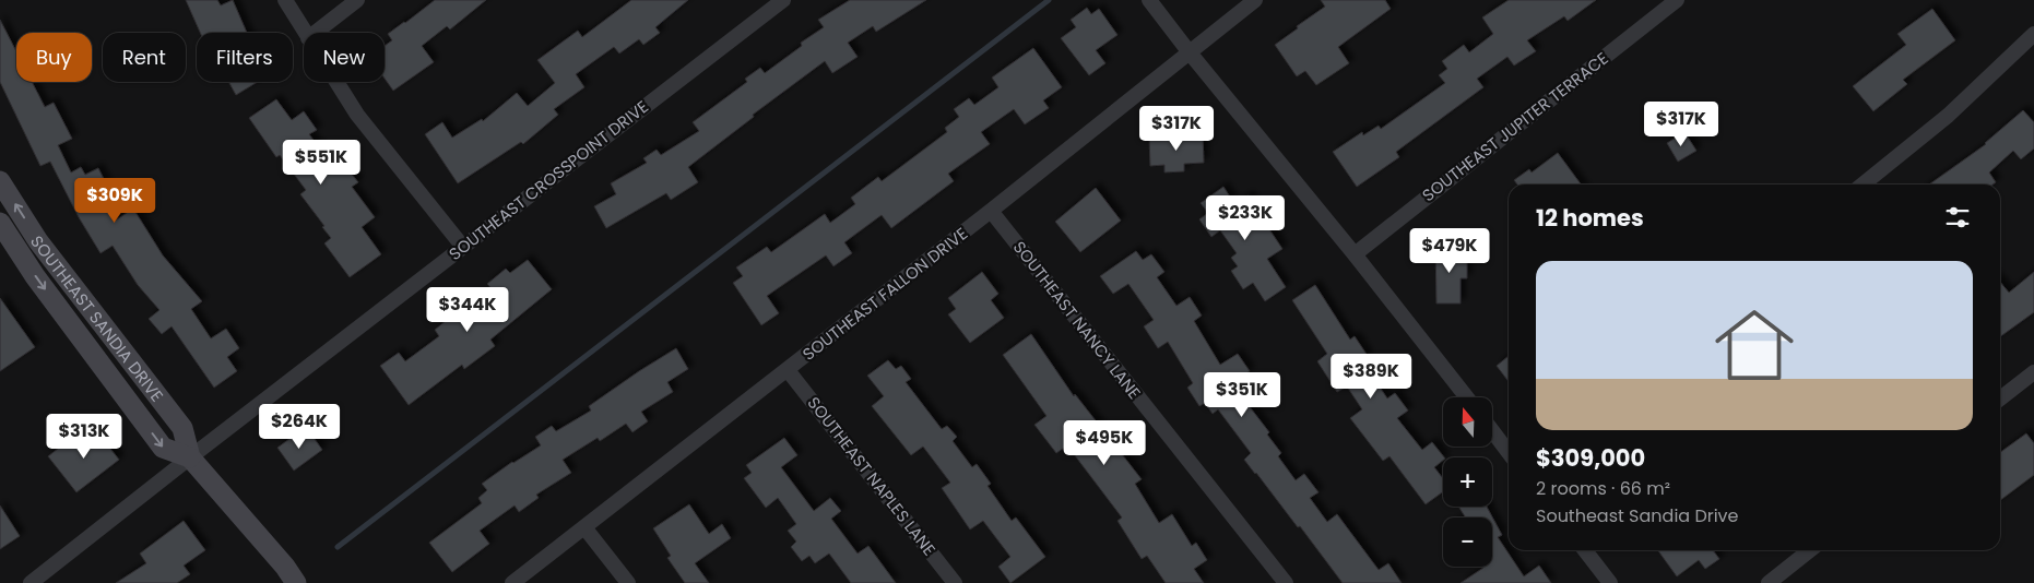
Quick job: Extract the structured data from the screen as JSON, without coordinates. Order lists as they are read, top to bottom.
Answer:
{
  "streets": {
    "street": [
      "SOUTHEAST JUPITER TERRACE",
      "SOUTHEAST CROSSPOINT DRIVE",
      "SOUTHEAST FALLON DRIVE",
      "SOUTHEAST SANDIA DRIVE",
      "SOUTHEAST NANCY LANE",
      "SOUTHEAST NAPLES LANE"
    ]
  },
  "crossings": [
    ["SOUTHEAST CROSSPOINT DRIVE", "SOUTHEAST SANDIA DRIVE"],
    ["SOUTHEAST FALLON DRIVE", "SOUTHEAST NANCY LANE"],
    ["SOUTHEAST FALLON DRIVE", "SOUTHEAST NAPLES LANE"]
  ],
  "north": "top",
  "page": {
    "chip": [
      "Buy",
      "Rent",
      "Filters",
      "New"
    ],
    "price": [
      "$317K",
      "$317K",
      "$551K",
      "$309K",
      "$233K",
      "$479K",
      "$344K",
      "$389K",
      "$351K",
      "$264K",
      "$313K",
      "$495K"
    ],
    "heading": "12 homes",
    "list": [
      {
        "name": "$309,000",
        "note": "2 rooms · 66 m² · Southeast Sandia Drive"
      }
    ],
    "map_buttons": ["+", "−"]
  }
}
